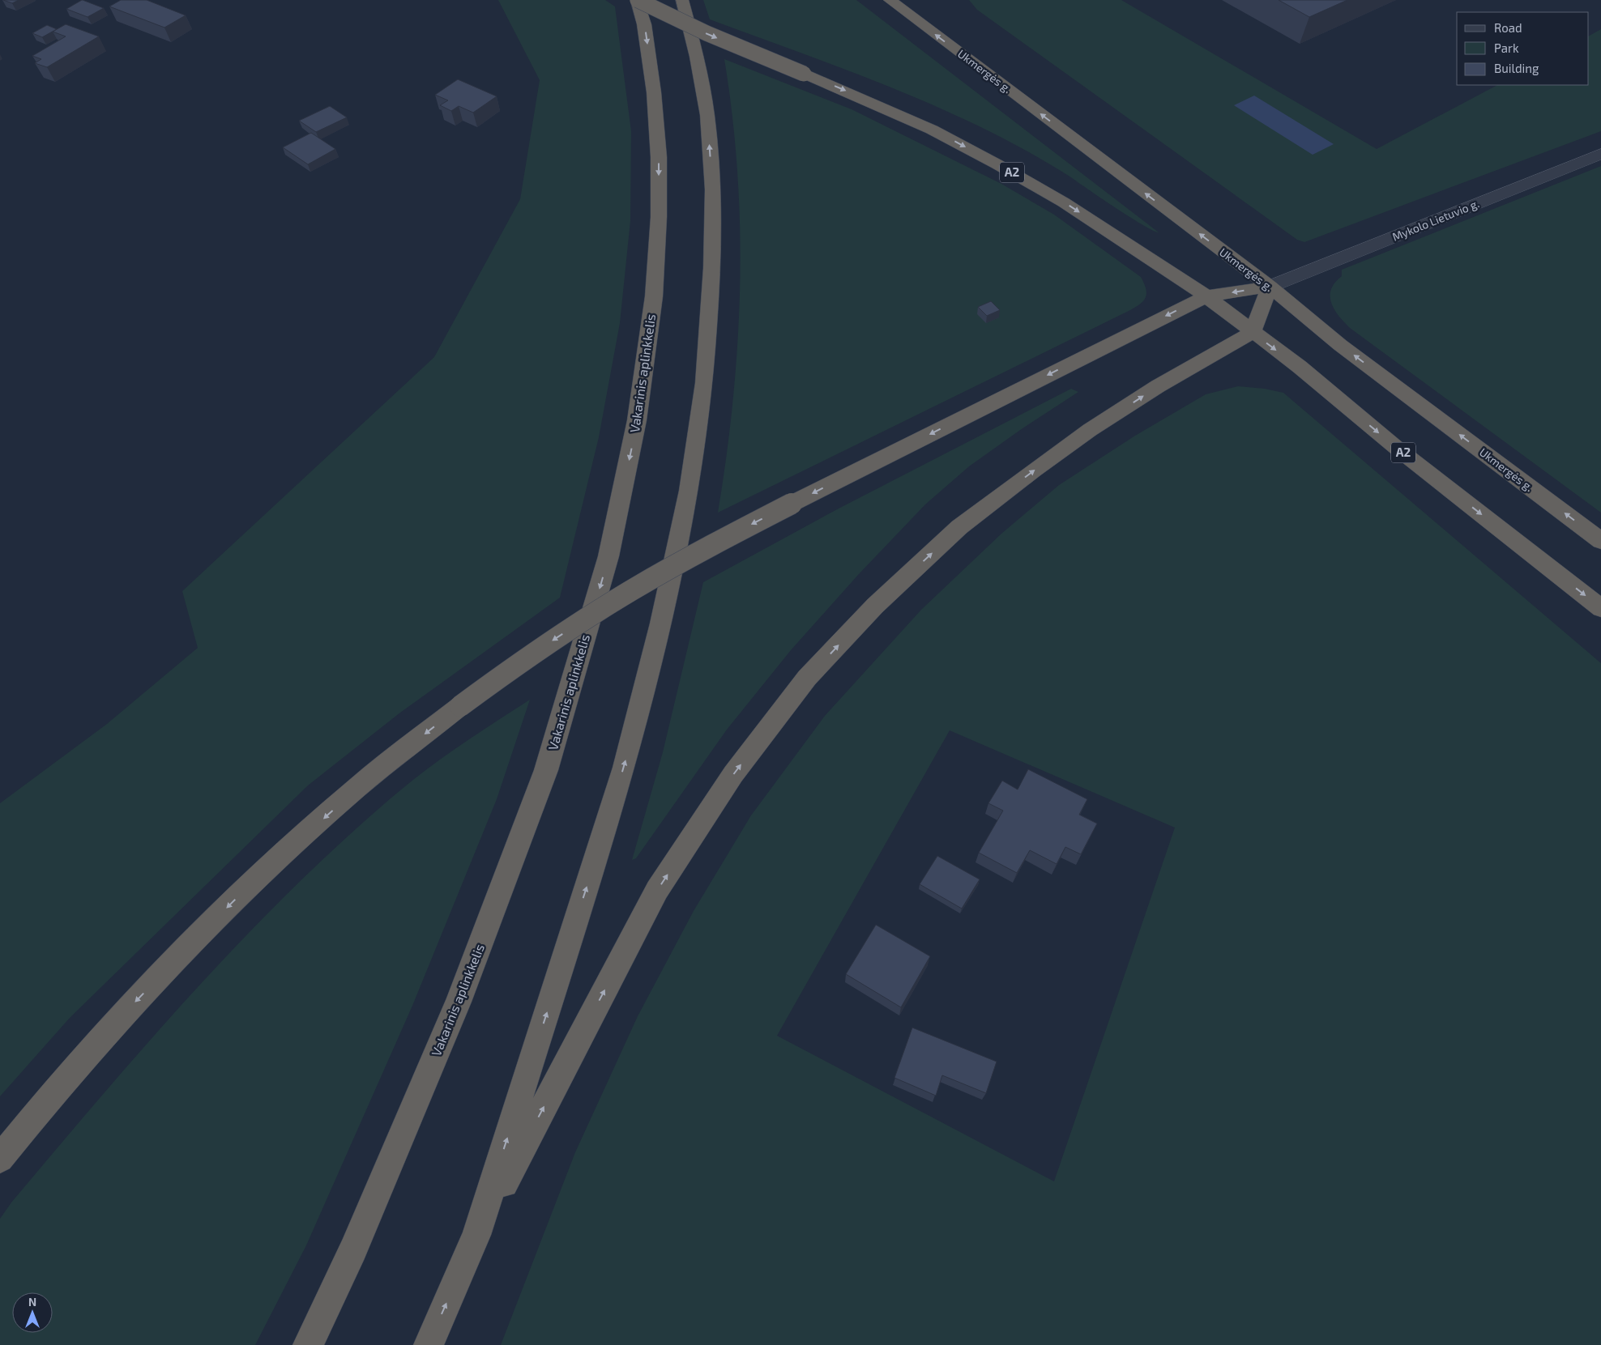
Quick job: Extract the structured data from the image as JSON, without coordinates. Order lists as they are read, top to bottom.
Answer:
{
  "streets": {
    "highway": ["Ukmergės g.", "A2", "Vakarinis aplinkkelis"],
    "street": ["Mykolo Lietuvio g."]
  },
  "crossings": [
    ["Ukmergės g.", "Mykolo Lietuvio g."],
    ["A2", "Vakarinis aplinkkelis"]
  ],
  "legend": ["Road", "Park", "Building"],
  "north": "top"
}
